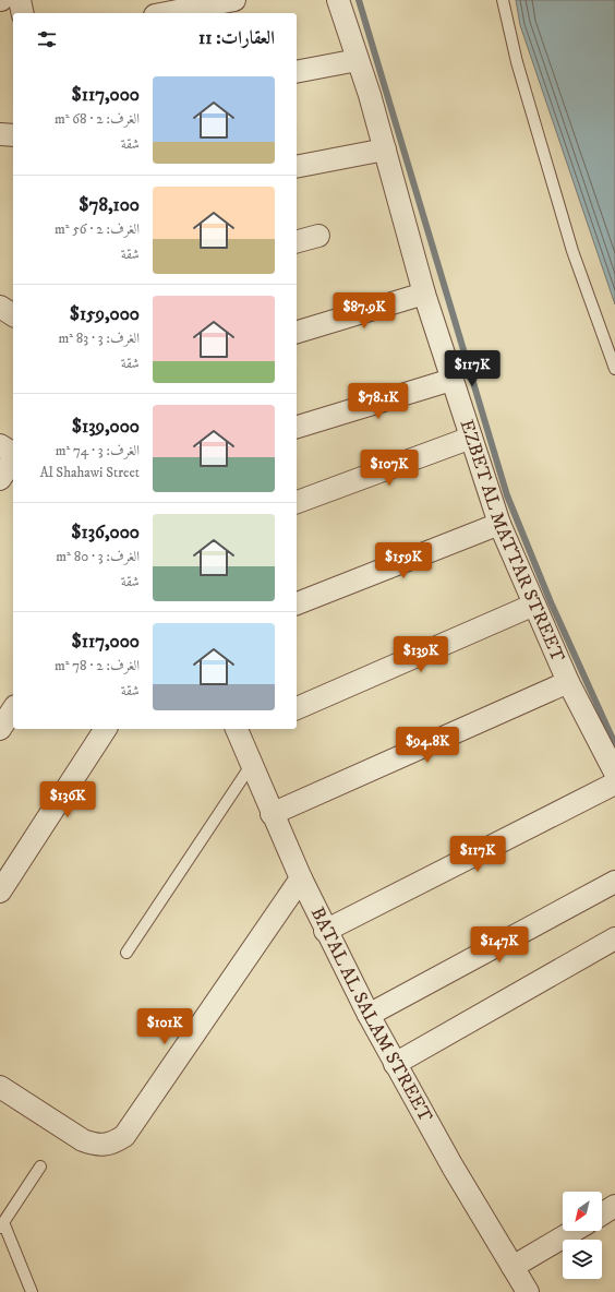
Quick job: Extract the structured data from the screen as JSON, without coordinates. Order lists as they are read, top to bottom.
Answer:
{
  "streets": {
    "street": ["EZBET AL MATTAR STREET", "BATAL AL SALAM STREET"]
  },
  "north": "bottom left",
  "page": {
    "heading": "العقارات: 11",
    "list": [
      {
        "name": "$117,000",
        "note": "الغرف: 2 · 68 m² · شقة"
      },
      {
        "name": "$78,100",
        "note": "الغرف: 2 · 56 m² · شقة"
      },
      {
        "name": "$159,000",
        "note": "الغرف: 3 · 83 m² · شقة"
      },
      {
        "name": "$139,000",
        "note": "الغرف: 3 · 74 m² · Al Shahawi Street"
      },
      {
        "name": "$136,000",
        "note": "الغرف: 3 · 80 m² · شقة"
      },
      {
        "name": "$117,000",
        "note": "الغرف: 2 · 78 m² · شقة"
      }
    ],
    "price": [
      "$87.9K",
      "$117K",
      "$78.1K",
      "$107K",
      "$159K",
      "$139K",
      "$94.8K",
      "$136K",
      "$117K",
      "$147K",
      "$101K"
    ]
  }
}
